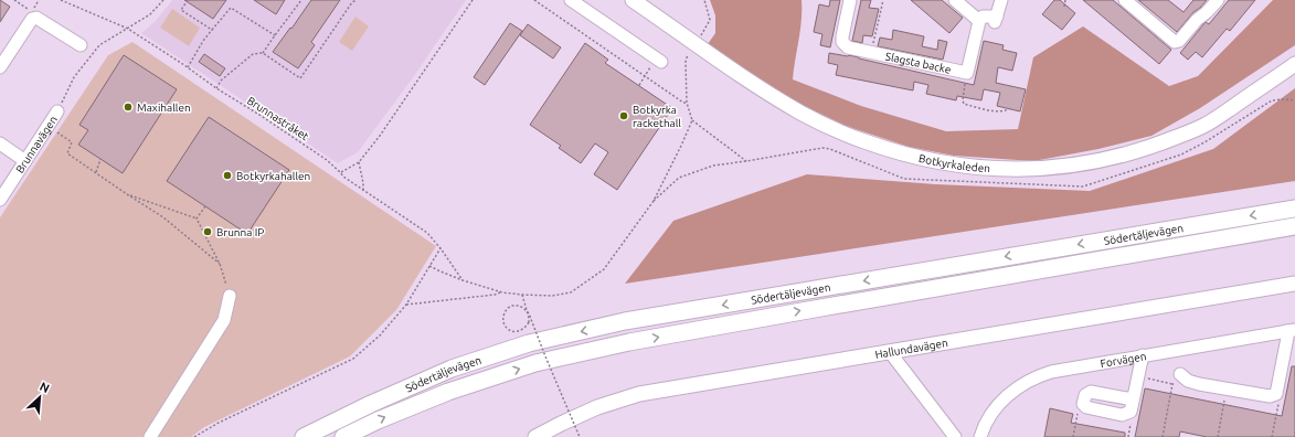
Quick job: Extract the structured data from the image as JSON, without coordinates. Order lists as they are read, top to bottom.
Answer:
{
  "streets": {
    "highway": ["Södertäljevägen"],
    "main road": ["Botkyrkaleden", "Hallundavägen"],
    "street": ["Slagsta backe", "Brunnavägen", "Forvägen"],
    "path": ["Brunnastråket"]
  },
  "places": [
    "Maxihallen",
    "Botkyrka rackethall",
    "Botkyrkahallen",
    "Brunna IP"
  ],
  "north": "top right"
}
